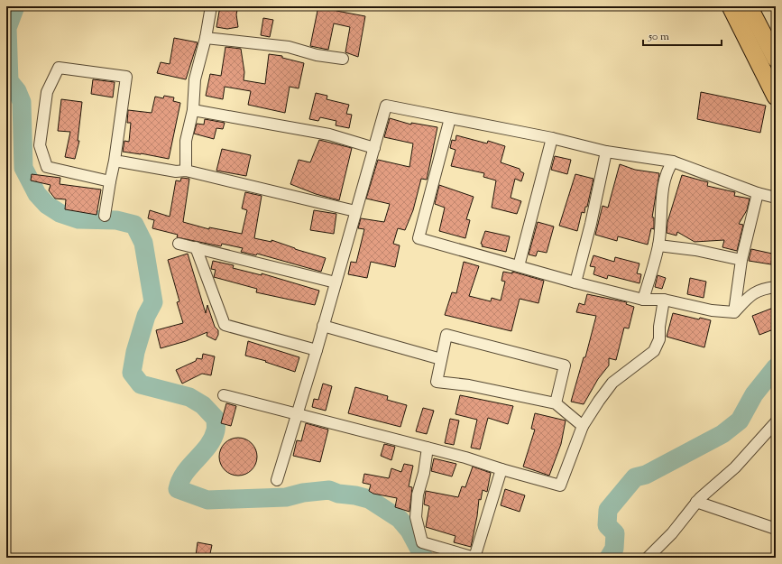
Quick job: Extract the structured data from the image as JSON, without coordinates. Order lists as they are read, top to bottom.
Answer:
{
  "scale_bar": "50 m"
}
